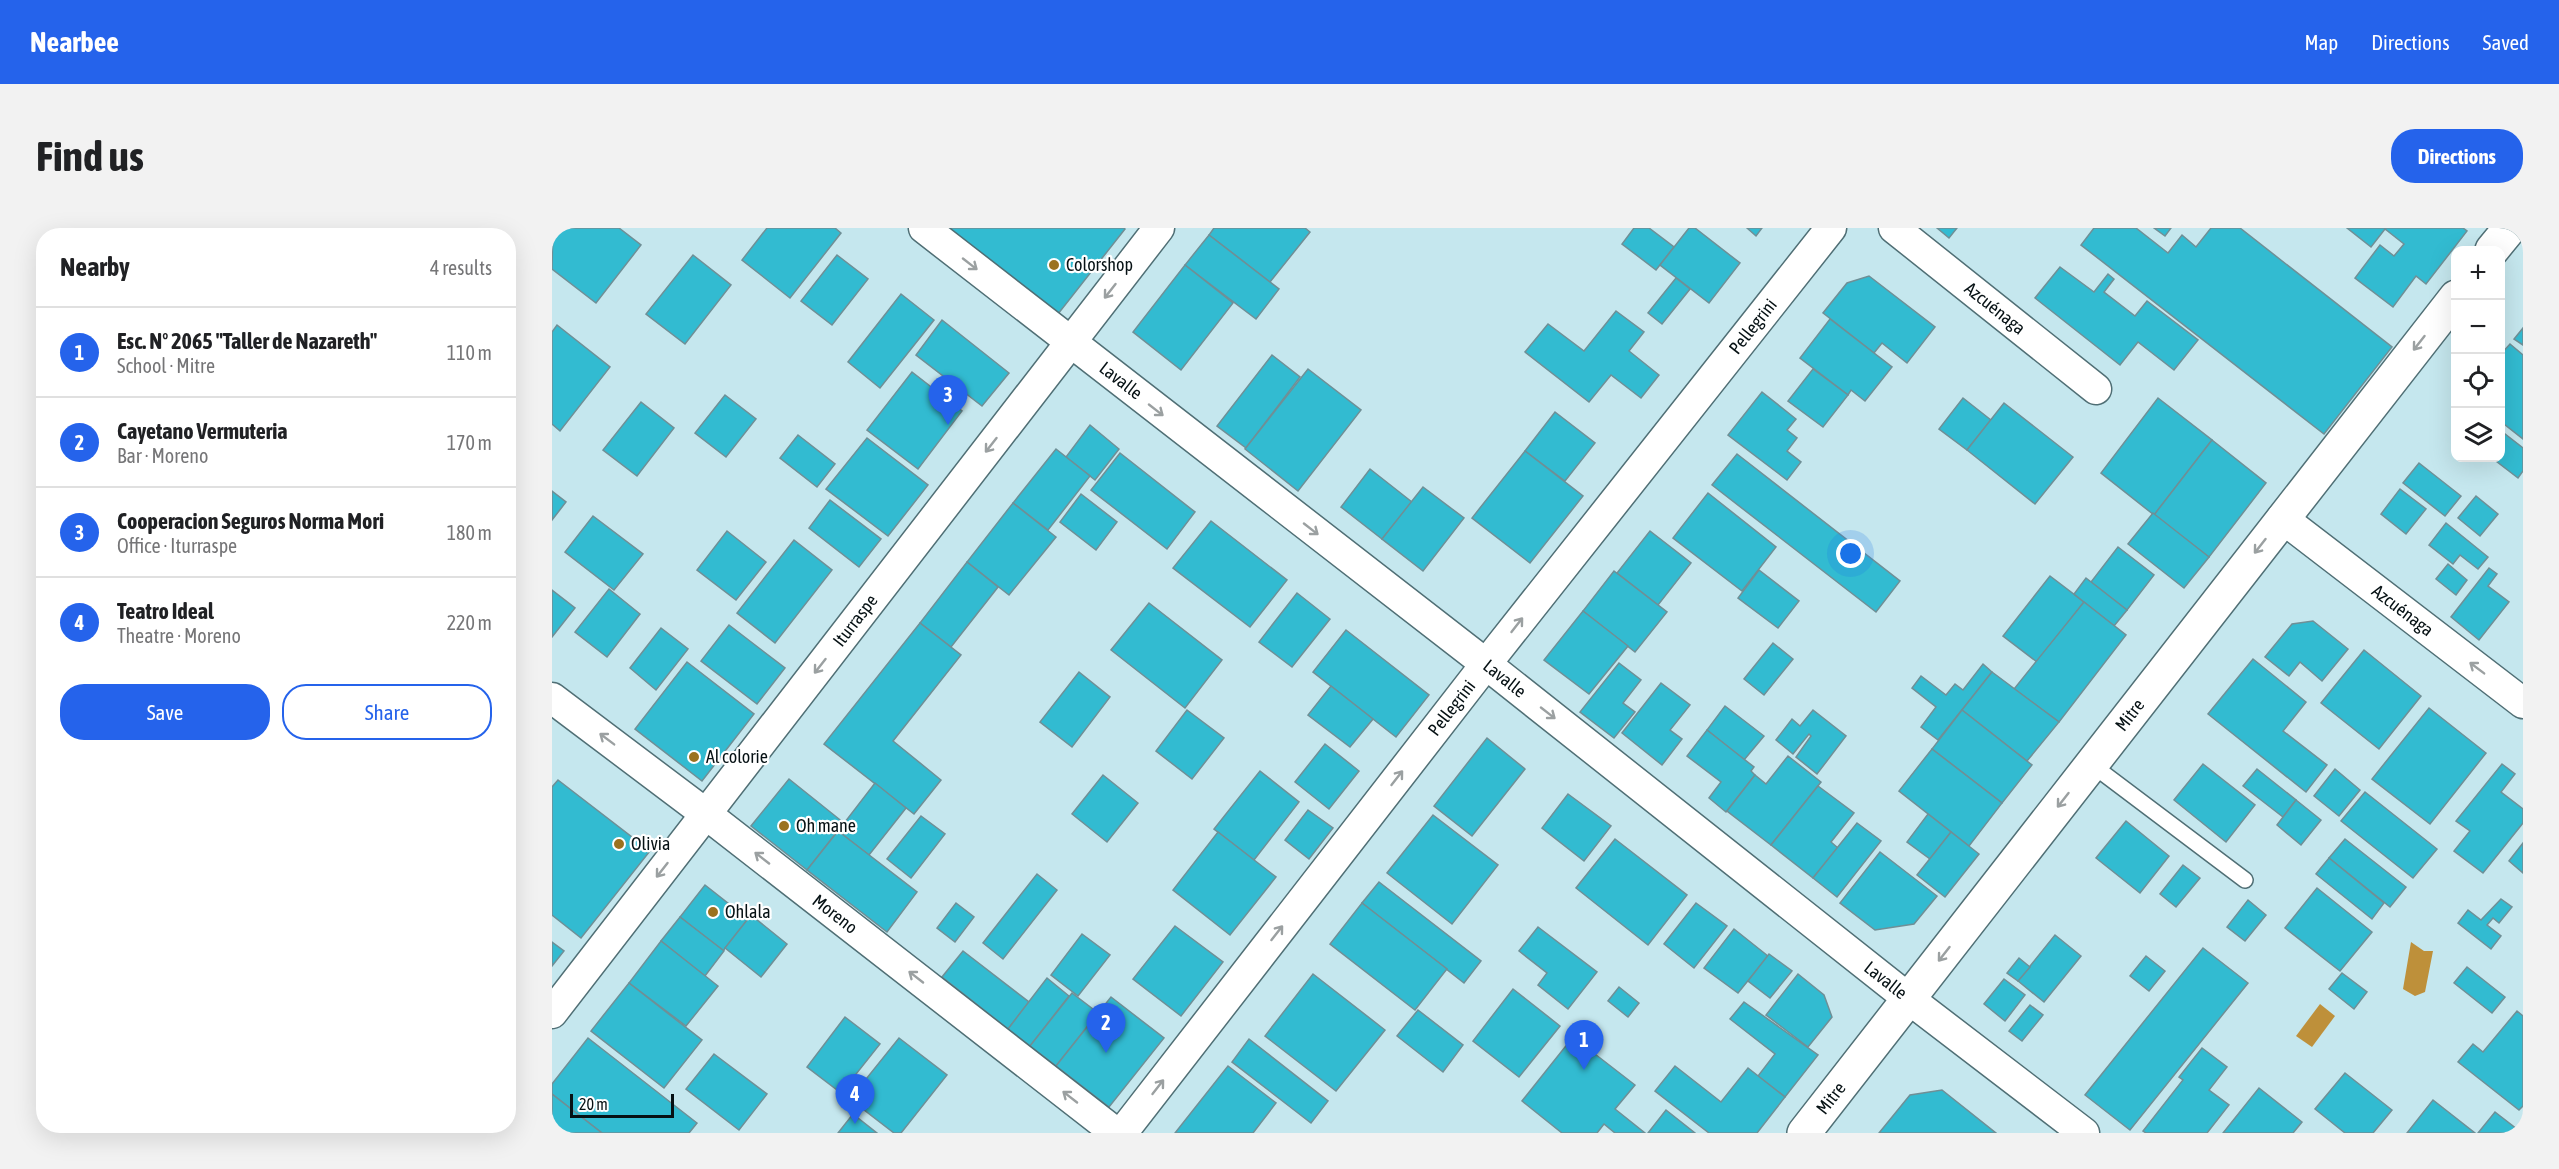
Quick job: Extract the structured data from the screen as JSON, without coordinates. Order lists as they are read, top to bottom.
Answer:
{
  "streets": {
    "street": [
      "Azcuénaga",
      "Pellegrini",
      "Lavalle",
      "Iturraspe",
      "Mitre",
      "Moreno"
    ]
  },
  "crossings": [
    ["Azcuénaga", "Mitre"],
    ["Pellegrini", "Lavalle"],
    ["Lavalle", "Iturraspe"],
    ["Lavalle", "Mitre"],
    ["Iturraspe", "Moreno"]
  ],
  "one_way": [
    "Azcuénaga",
    "Pellegrini",
    "Lavalle",
    "Iturraspe",
    "Mitre",
    "Moreno"
  ],
  "places": [
    "Colorshop",
    "Al colorie",
    "Oh mane",
    "Olivia",
    "Ohlala"
  ],
  "scale_bar": "20 m",
  "page": {
    "header": "Nearbee",
    "nav": ["Map", "Directions", "Saved"],
    "buttons": [
      "Directions",
      ["Save", "Share"]
    ],
    "title": "Find us",
    "heading": ["Nearby", "4 results"],
    "map_buttons": ["+", "−"],
    "list": [
      {
        "mark": "1",
        "name": "Esc. N° 2065 \"Taller de Nazareth\"",
        "note": "School · Mitre",
        "value": "110 m"
      },
      {
        "mark": "2",
        "name": "Cayetano Vermuteria",
        "note": "Bar · Moreno",
        "value": "170 m"
      },
      {
        "mark": "3",
        "name": "Cooperacion Seguros Norma Mori",
        "note": "Office · Iturraspe",
        "value": "180 m"
      },
      {
        "mark": "4",
        "name": "Teatro Ideal",
        "note": "Theatre · Moreno",
        "value": "220 m"
      }
    ],
    "pins": [
      "3",
      "2",
      "1",
      "4"
    ],
    "scale": "20 m"
  }
}
